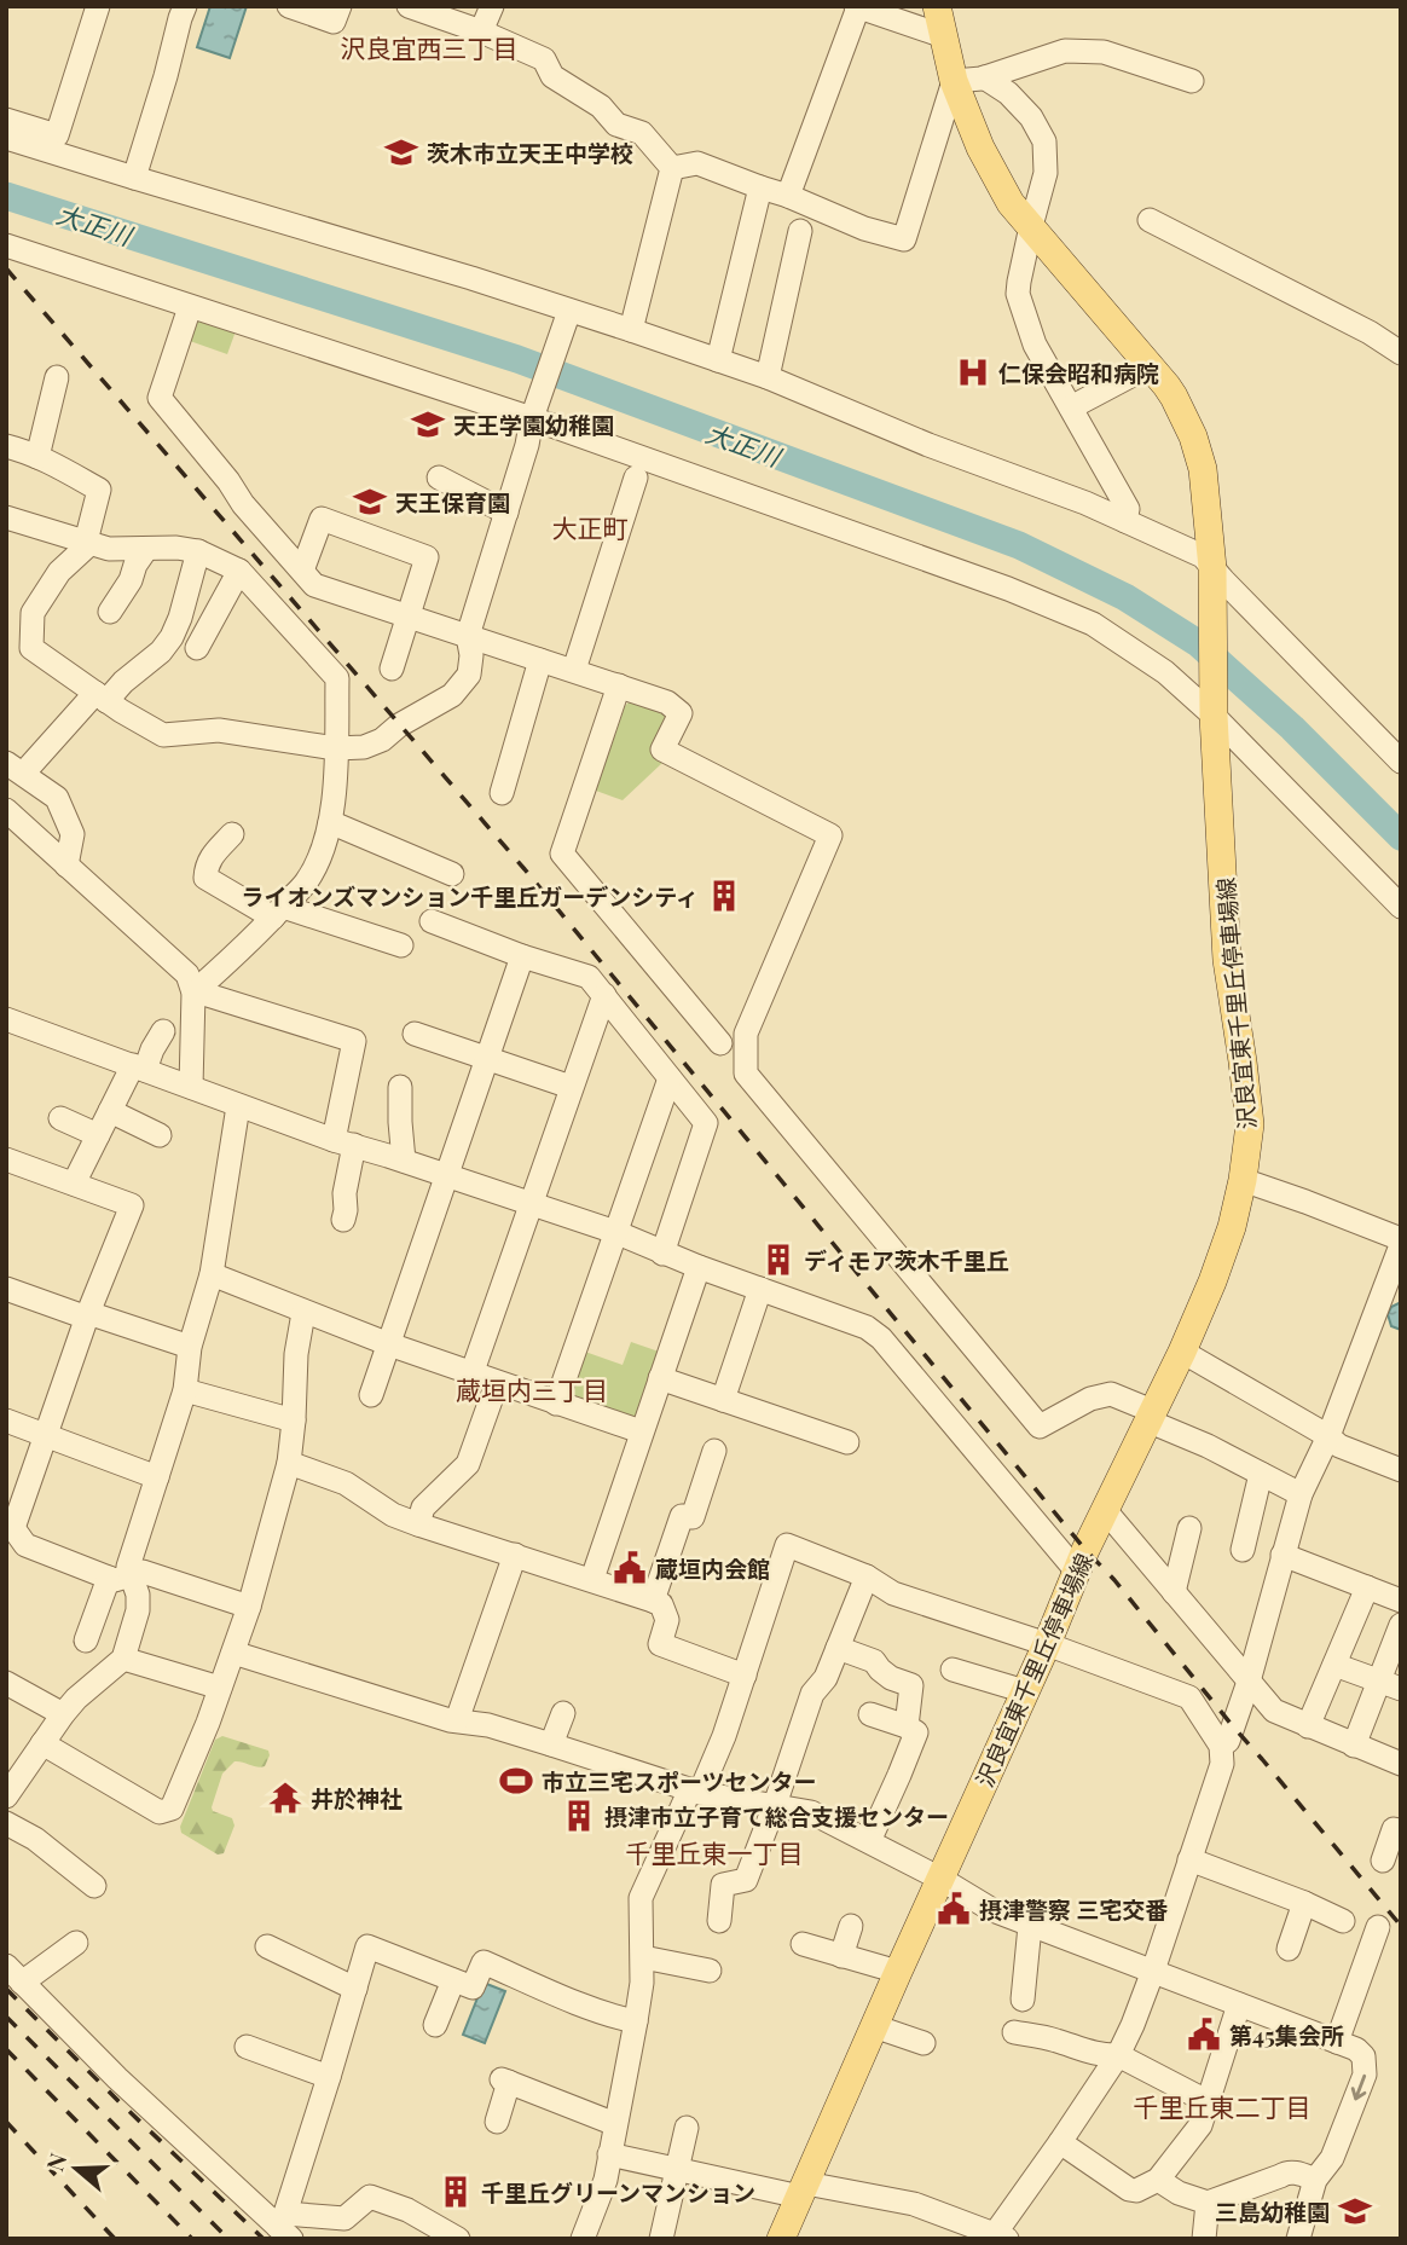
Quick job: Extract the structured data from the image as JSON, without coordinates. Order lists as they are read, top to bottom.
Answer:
{
  "streets": {
    "main road": ["沢良宜東千里丘停車場線"]
  },
  "districts": [
    "沢良宜西三丁目",
    "大正町",
    "蔵垣内三丁目",
    "千里丘東一丁目",
    "千里丘東二丁目"
  ],
  "water": ["大正川"],
  "places": {
    "school or university": [
      "茨木市立天王中学校",
      "天王学園幼稚園",
      "天王保育園",
      "三島幼稚園"
    ],
    "hospital": ["仁保会昭和病院"],
    "building": [
      "ライオンズマンション千里丘ガーデンシティ",
      "ディモア茨木千里丘",
      "摂津市立子育て総合支援センター",
      "千里丘グリーンマンション"
    ],
    "public building": ["蔵垣内会館", "摂津警察 三宅交番", "第45集会所"],
    "sports": ["市立三宅スポーツセンター"],
    "temple": ["井於神社"]
  },
  "north": "left"
}
